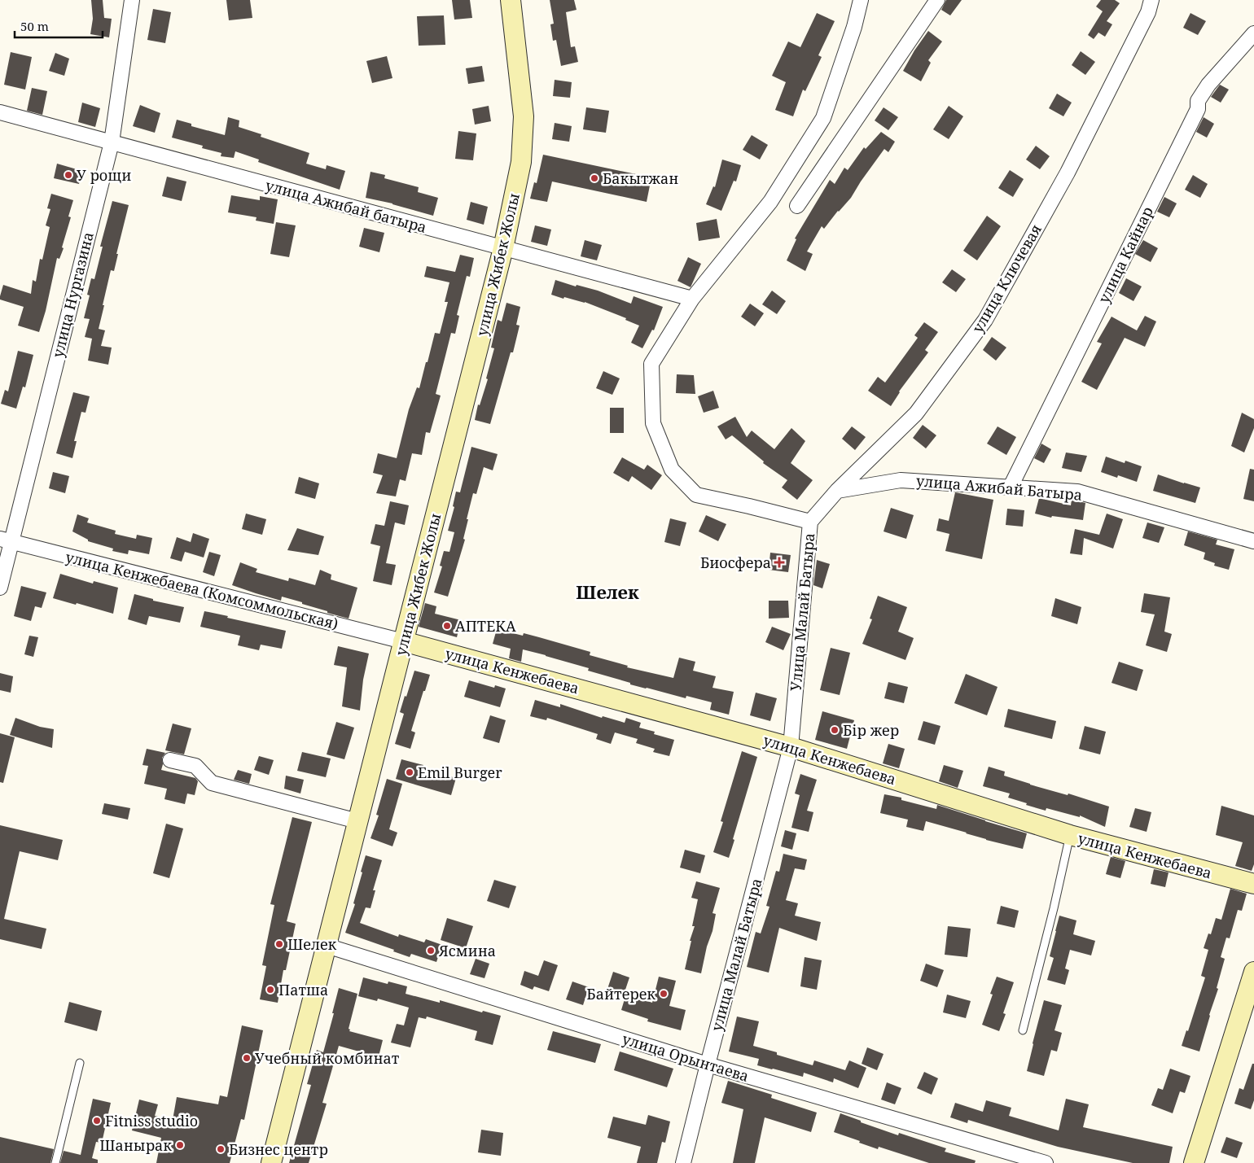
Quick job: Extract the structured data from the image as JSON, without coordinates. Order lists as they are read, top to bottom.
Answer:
{
  "streets": {
    "main road": ["улица Жибек Жолы", "улица Кенжебаева"],
    "street": [
      "улица Ажибай батыра",
      "улица Кайнар",
      "улица Ключевая",
      "улица Нургазина",
      "улица Ажибай Батыра",
      "улица Кенжебаева (Комсоммольская)",
      "Улица Малай Батыра",
      "улица Малай Батыра",
      "улица Орынтаева"
    ]
  },
  "crossings": [
    ["улица Ажибай батыра", "улица Жибек Жолы"],
    ["улица Ажибай батыра", "улица Нургазина"],
    ["улица Ажибай батыра", "Улица Малай Батыра"],
    ["улица Кайнар", "улица Ажибай Батыра"],
    ["улица Жибек Жолы", "улица Кенжебаева (Комсоммольская)"],
    ["улица Жибек Жолы", "улица Кенжебаева"],
    ["улица Жибек Жолы", "улица Орынтаева"],
    ["улица Ключевая", "улица Ажибай Батыра"],
    ["улица Ключевая", "Улица Малай Батыра"],
    ["улица Нургазина", "улица Кенжебаева (Комсоммольская)"],
    ["улица Кенжебаева (Комсоммольская)", "улица Кенжебаева"],
    ["Улица Малай Батыра", "улица Кенжебаева"],
    ["Улица Малай Батыра", "улица Малай Батыра"],
    ["улица Кенжебаева", "улица Малай Батыра"],
    ["улица Малай Батыра", "улица Орынтаева"]
  ],
  "districts": ["Шелек"],
  "places": {
    "other": [
      "У рощи",
      "Бакытжан",
      "АПТЕКА",
      "Бір жер",
      "Emil Burger",
      "Шелек",
      "Ясмина",
      "Патша",
      "Байтерек",
      "Учебный комбинат",
      "Fitniss studio",
      "Шанырак",
      "Бизнес центр"
    ],
    "health": ["Биосфера"]
  },
  "scale_bar": "50 m"
}
